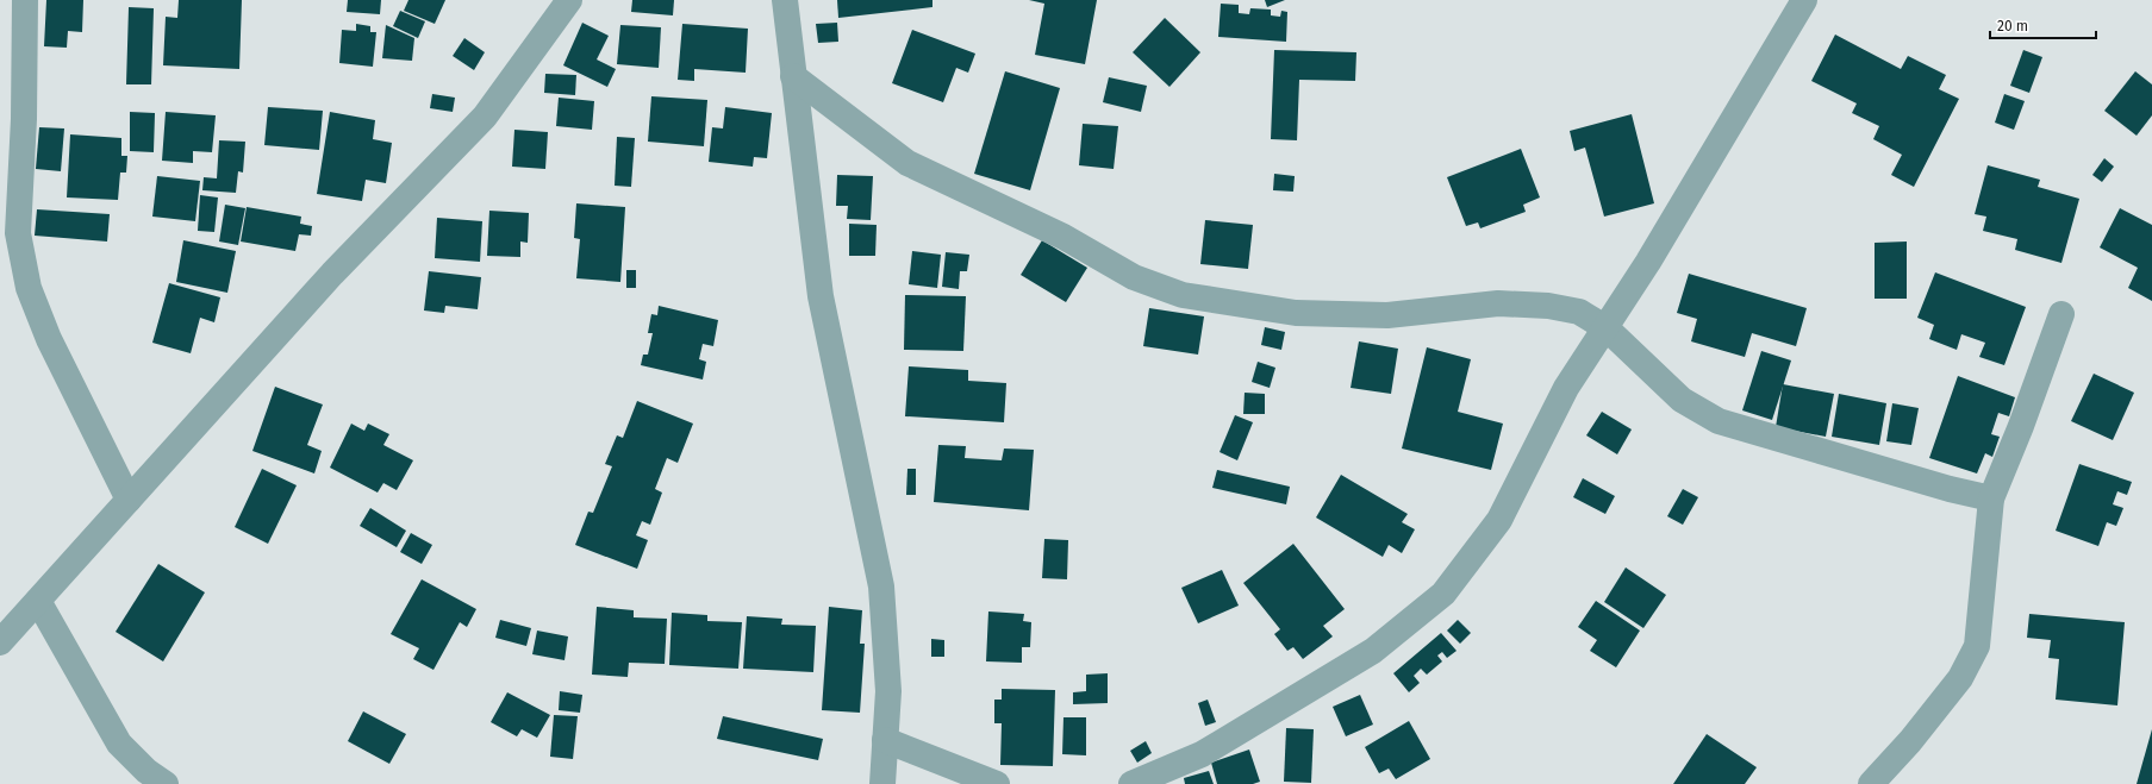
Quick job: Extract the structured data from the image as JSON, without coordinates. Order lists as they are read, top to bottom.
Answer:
{
  "scale_bar": "20 m"
}
